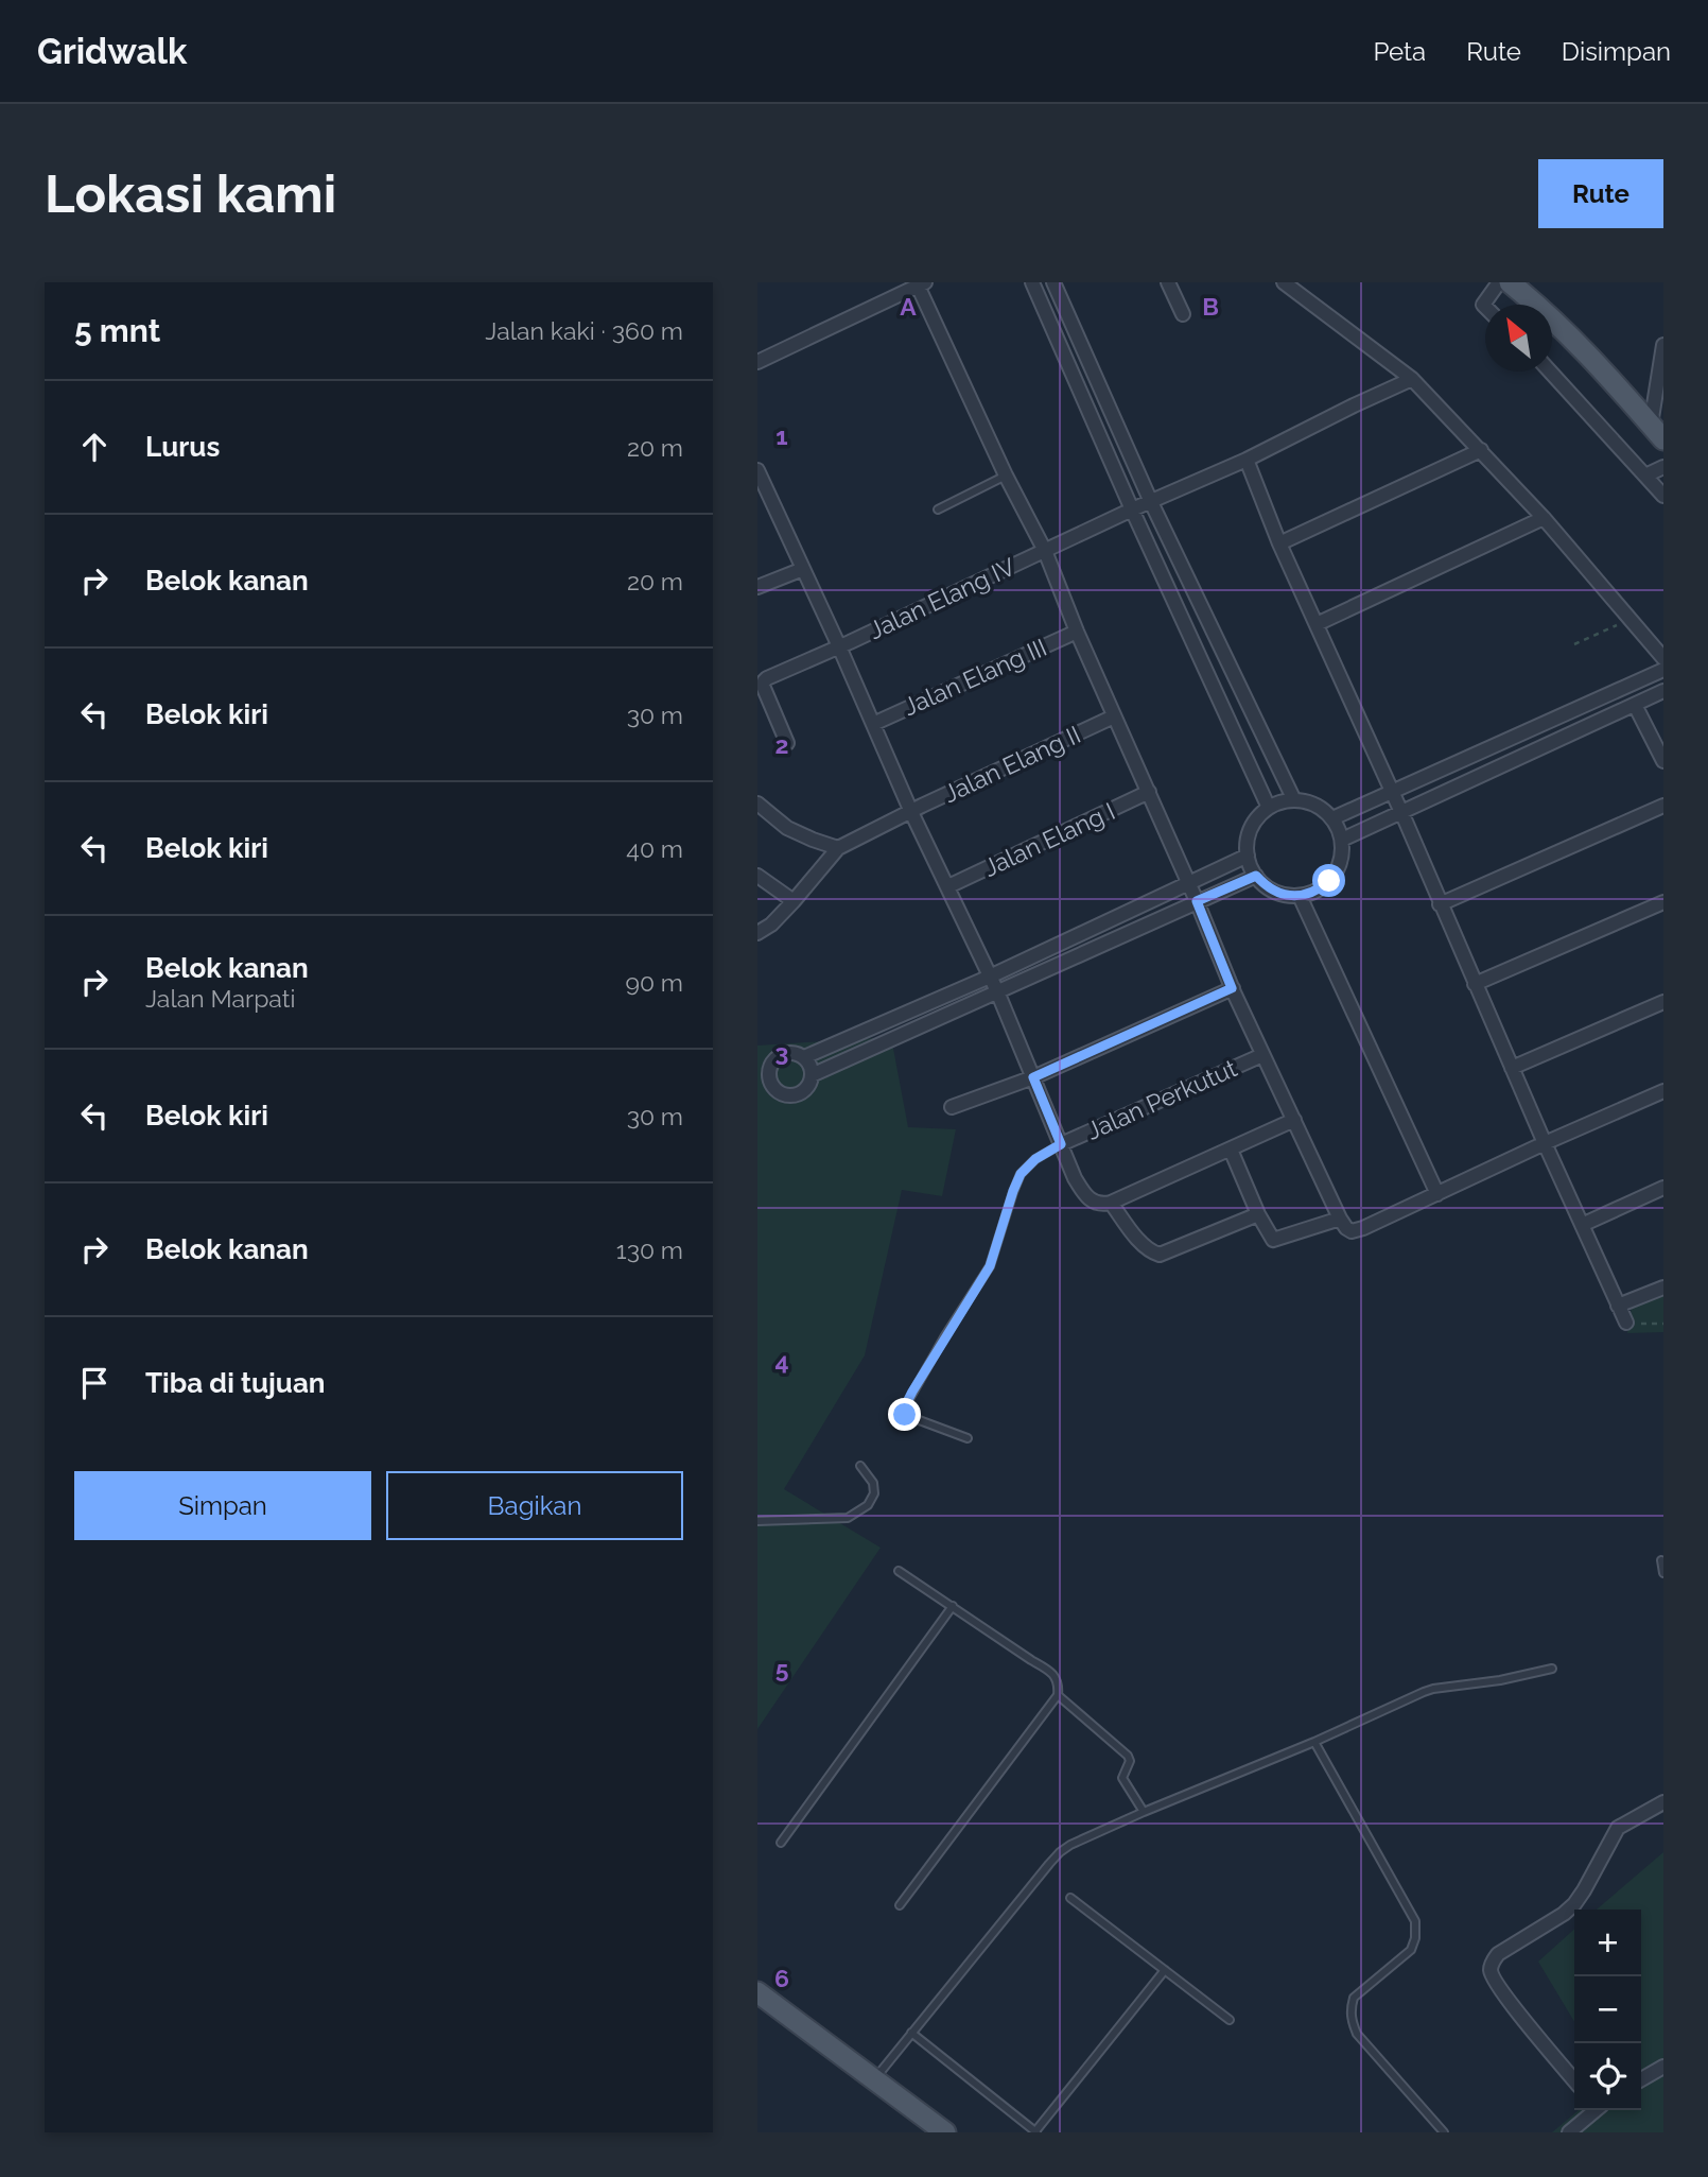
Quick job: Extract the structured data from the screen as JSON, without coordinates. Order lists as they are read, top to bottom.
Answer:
{
  "streets": {
    "street": [
      "Jalan Elang IV",
      "Jalan Elang III",
      "Jalan Elang II",
      "Jalan Elang I",
      "Jalan Perkutut"
    ]
  },
  "north": "top left",
  "page": {
    "header": "Gridwalk",
    "nav": ["Peta", "Rute", "Disimpan"],
    "buttons": [
      "Rute",
      ["Simpan", "Bagikan"]
    ],
    "title": "Lokasi kami",
    "heading": ["5 mnt", "Jalan kaki · 360 m"],
    "list": [
      ["Lurus", "20 m"],
      ["Belok kanan", "20 m"],
      ["Belok kiri", "30 m"],
      ["Belok kiri", "40 m"],
      ["Belok kanan", "Jalan Marpati", "90 m"],
      ["Belok kiri", "30 m"],
      ["Belok kanan", "130 m"],
      "Tiba di tujuan"
    ],
    "map_buttons": ["+", "−"]
  },
  "grid": {
    "columns": ["A", "B"],
    "rows": [
      "1",
      "2",
      "3",
      "4",
      "5",
      "6"
    ]
  }
}
